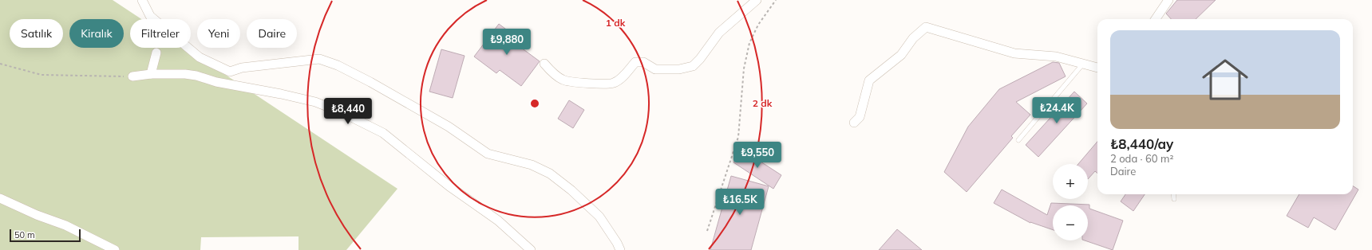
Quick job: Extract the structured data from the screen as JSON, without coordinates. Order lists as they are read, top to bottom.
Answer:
{
  "scale_bar": "50 m",
  "page": {
    "chip": [
      "Satılık",
      "Kiralık",
      "Filtreler",
      "Yeni",
      "Daire"
    ],
    "list": [
      {
        "name": "₺8,440/ay",
        "note": "2 oda · 60 m² · Daire"
      }
    ],
    "price": [
      "₺9,880",
      "₺24.4K",
      "₺8,440",
      "₺9,550",
      "₺16.5K"
    ],
    "map_buttons": ["+", "−"],
    "scale": "50 m"
  },
  "rings": ["1 dk", "2 dk"]
}
